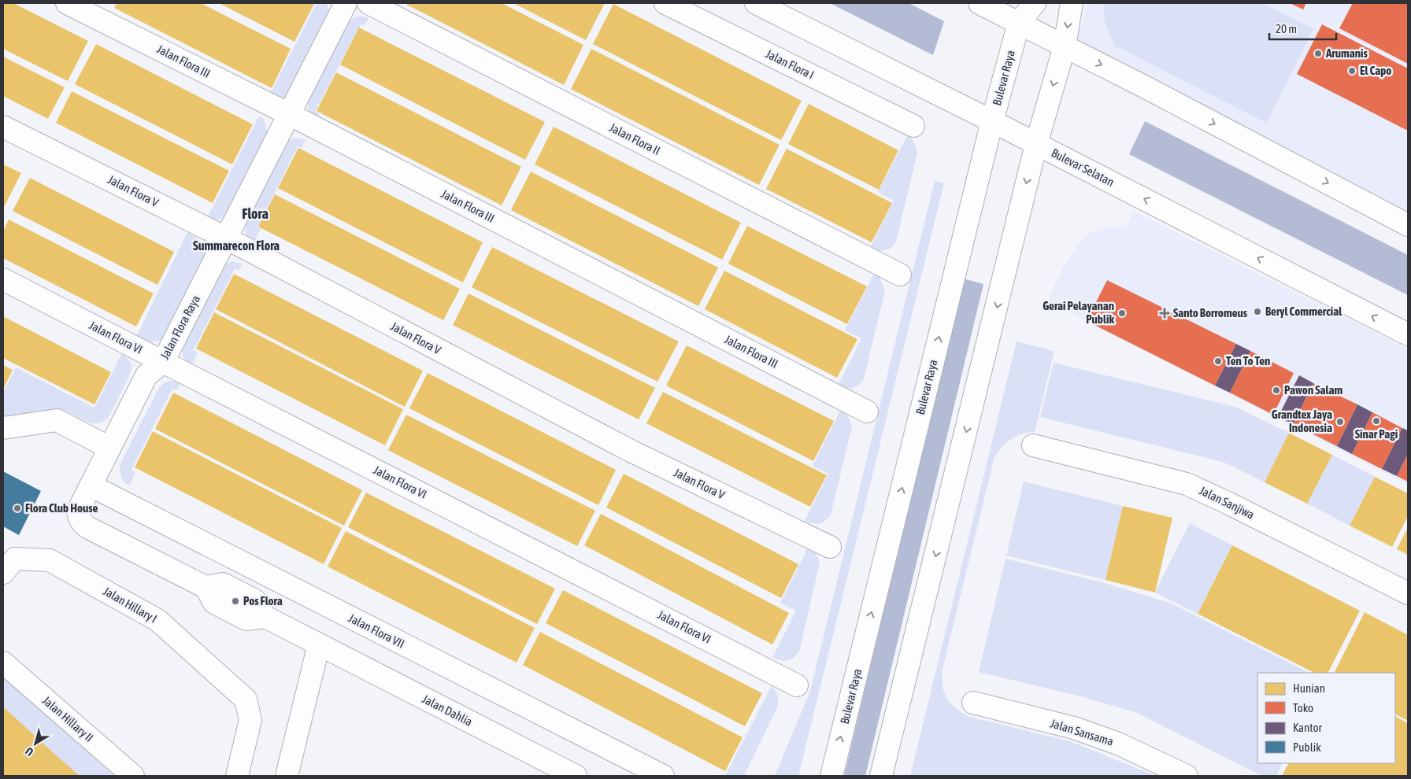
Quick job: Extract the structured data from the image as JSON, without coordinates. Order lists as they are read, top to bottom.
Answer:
{
  "streets": {
    "street": [
      "Jalan Flora III",
      "Jalan Flora I",
      "Bulevar Raya",
      "Jalan Flora II",
      "Bulevar Selatan",
      "Jalan Flora V",
      "Jalan Flora Raya",
      "Jalan Flora VI",
      "Jalan Sanjiwa",
      "Jalan Hillary I",
      "Jalan Flora VII",
      "Jalan Dahlia",
      "Jalan Hillary II",
      "Jalan Sansama"
    ]
  },
  "crossings": [
    ["Jalan Flora III", "Jalan Flora Raya"],
    ["Bulevar Raya", "Bulevar Selatan"],
    ["Jalan Flora V", "Jalan Flora Raya"],
    ["Jalan Flora Raya", "Jalan Flora VI"],
    ["Jalan Flora Raya", "Jalan Flora VII"],
    ["Jalan Flora Raya", "Jalan Dahlia"]
  ],
  "districts": ["Flora", "Summarecon Flora"],
  "places": {
    "other": [
      "Arumanis",
      "El Capo",
      "Beryl Commercial",
      "Gerai Pelayanan Publik",
      "Ten To Ten",
      "Pawon Salam",
      "Sinar Pagi",
      "Grandtex Jaya Indonesia",
      "Flora Club House",
      "Pos Flora"
    ],
    "health": ["Santo Borromeus"]
  },
  "legend": [
    "Hunian",
    "Toko",
    "Kantor",
    "Publik"
  ],
  "scale_bar": "20 m",
  "north": "bottom left"
}
